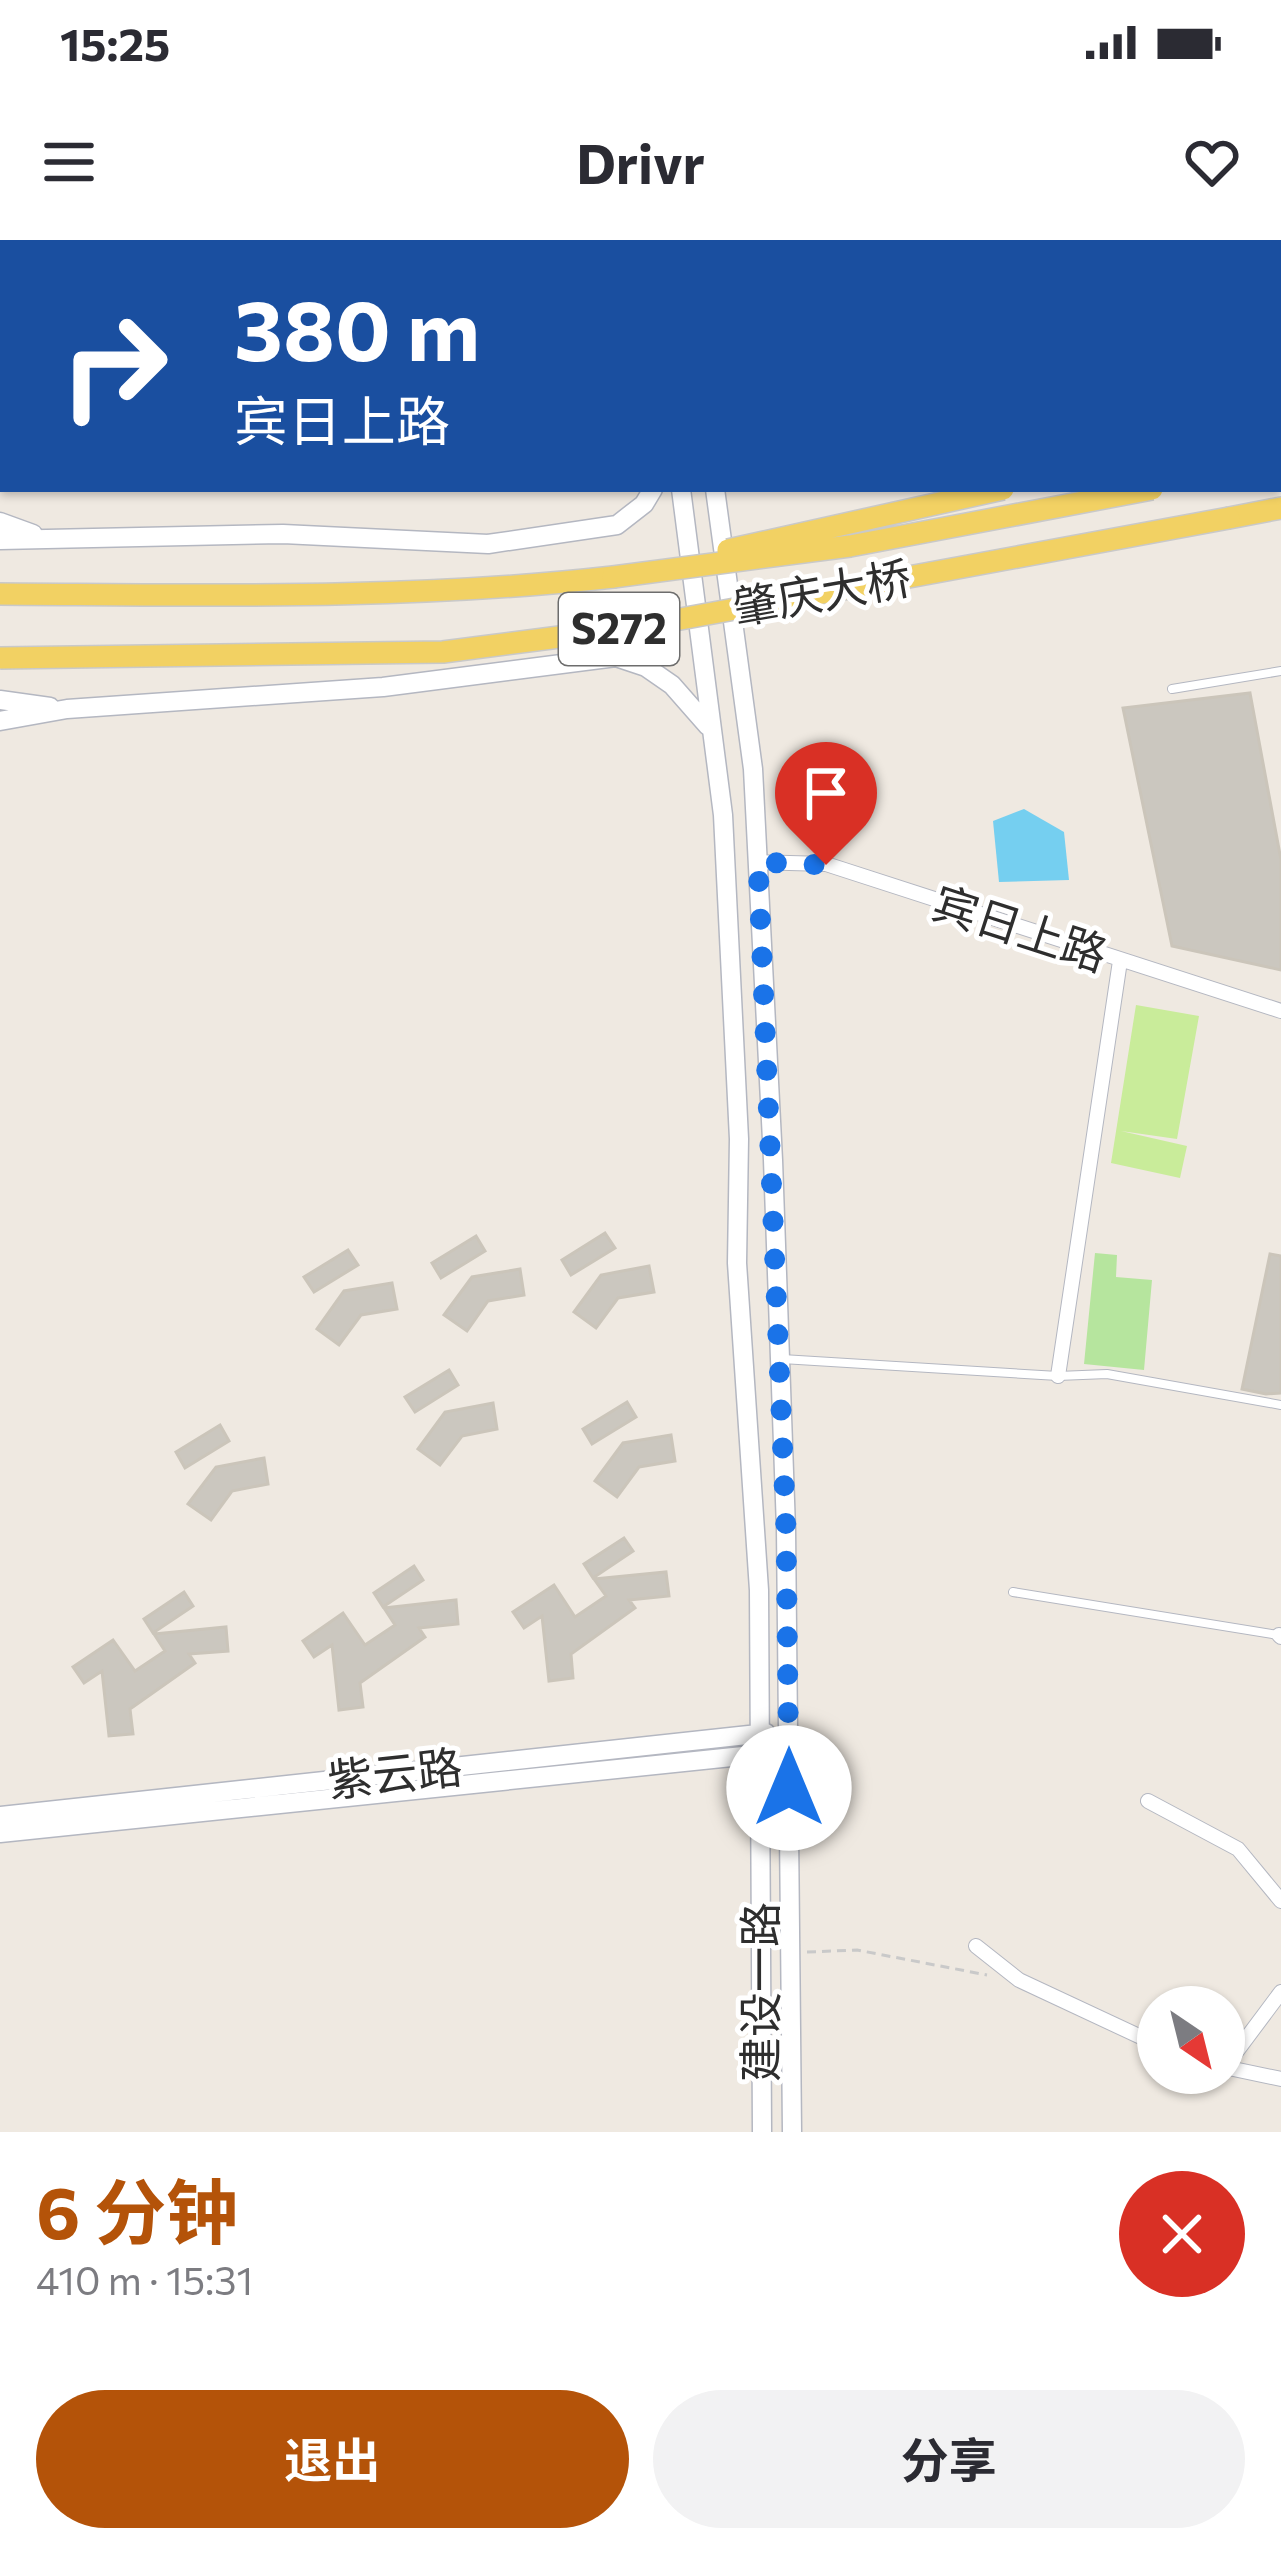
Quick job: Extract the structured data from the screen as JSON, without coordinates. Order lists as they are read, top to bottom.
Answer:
{
  "streets": {
    "main road": [
      "肇庆大桥",
      "S272",
      "紫云路",
      "建设一路"
    ],
    "street": ["宾日上路"]
  },
  "crossings": [
    ["宾日上路", "建设一路"],
    ["紫云路", "建设一路"]
  ],
  "north": "bottom right",
  "page": {
    "status": "15:25",
    "header": "Drivr",
    "turn": ["380 m", "宾日上路"],
    "heading": ["6 分钟", "410 m · 15:31"],
    "buttons": ["退出", "分享"]
  }
}
